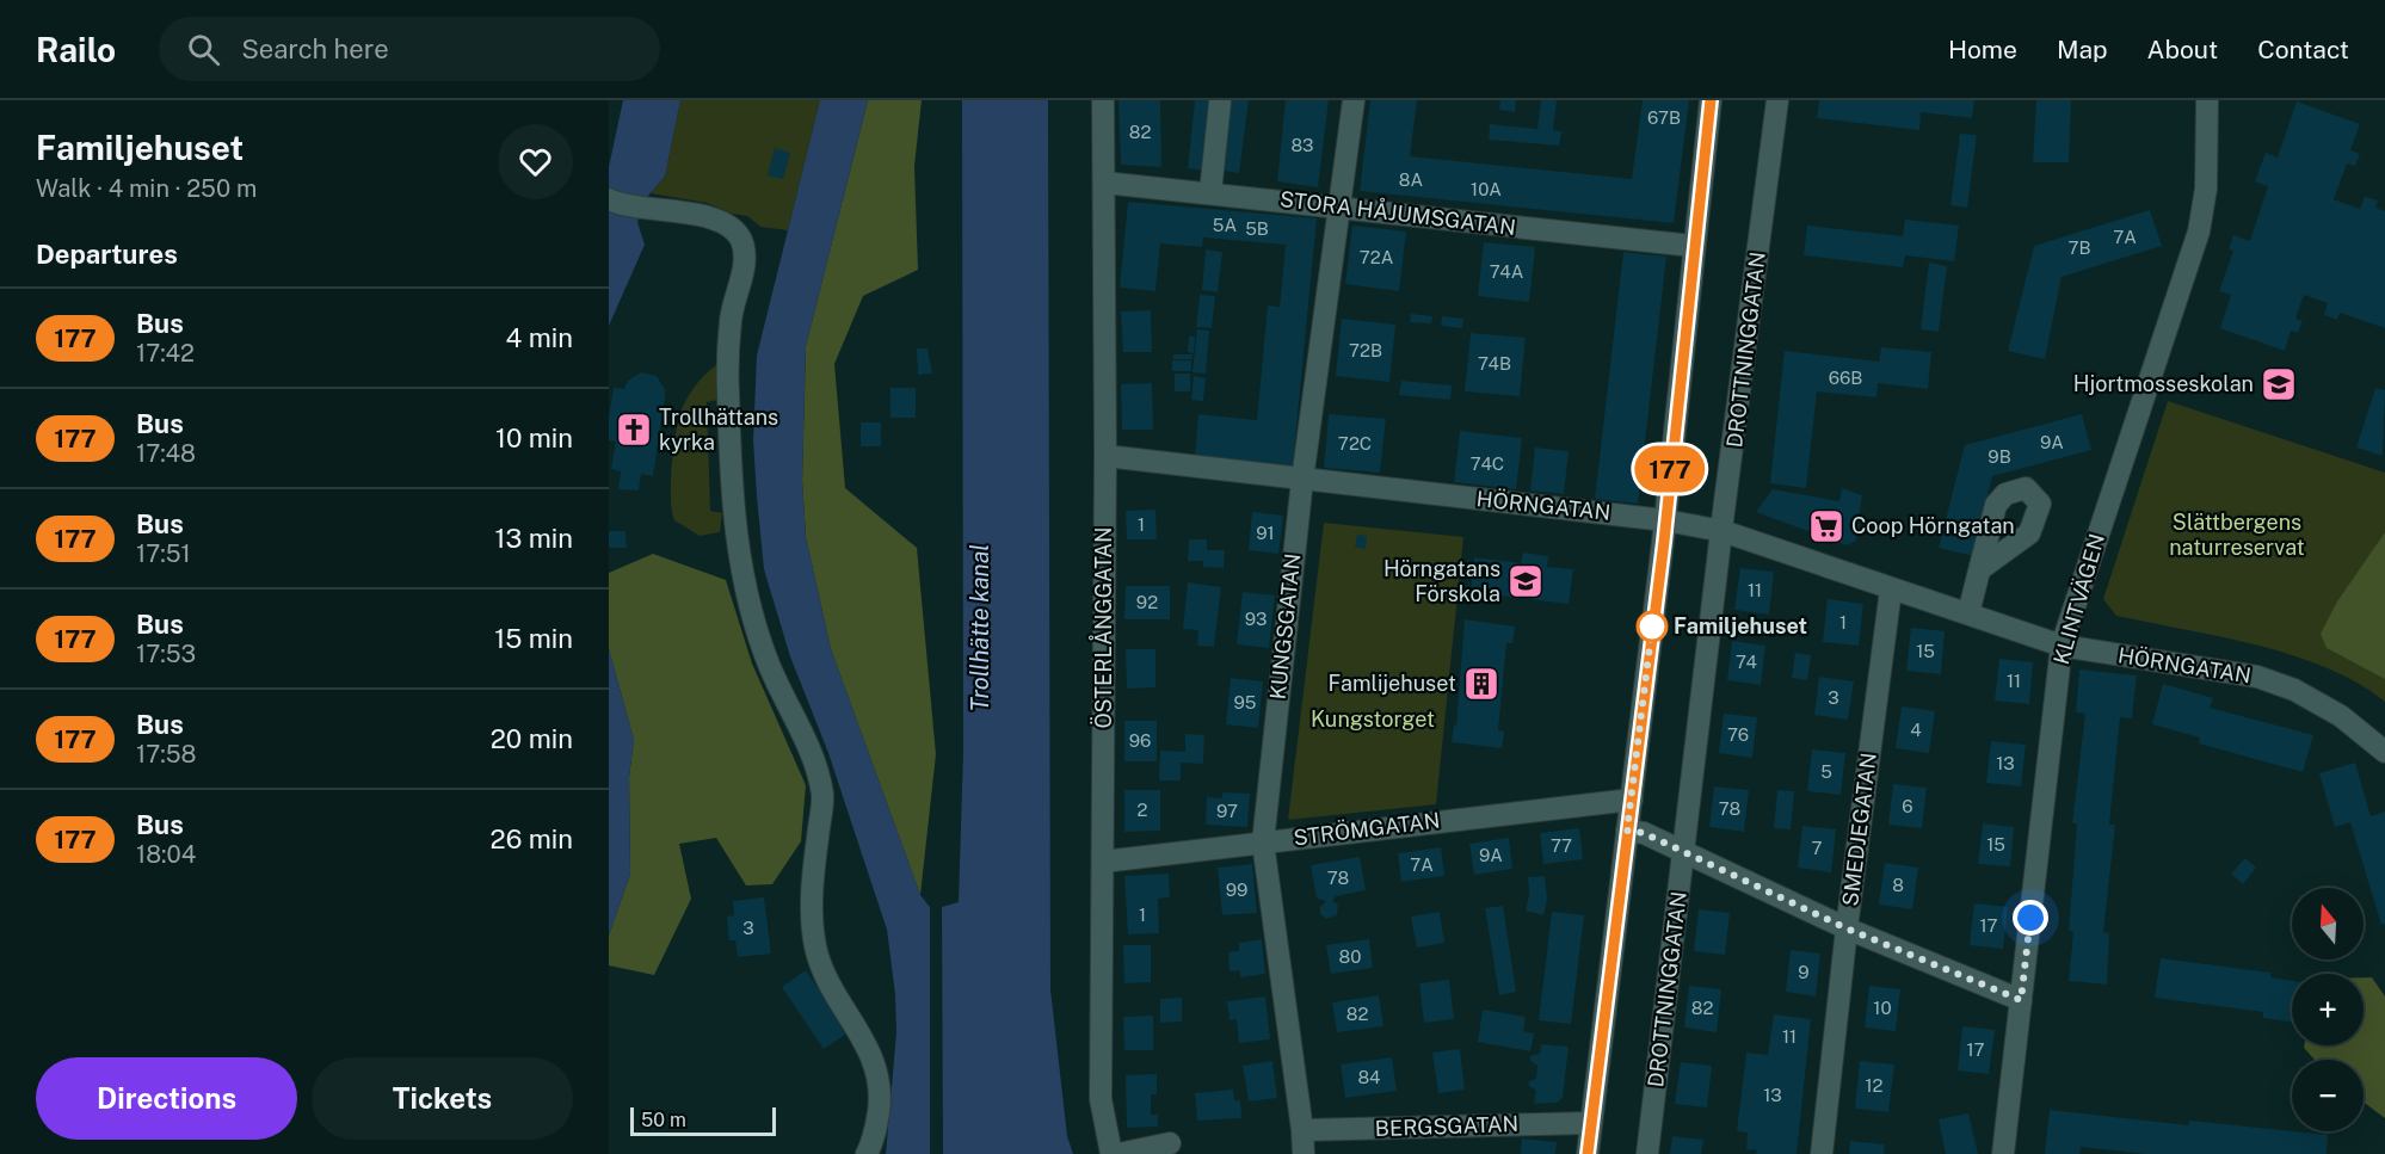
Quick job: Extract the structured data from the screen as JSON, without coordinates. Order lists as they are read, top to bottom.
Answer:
{
  "streets": {
    "street": [
      "STORA HÅJUMSGATAN",
      "DROTTNINGGATAN",
      "HÖRNGATAN",
      "KLINTVÄGEN",
      "KUNGSGATAN",
      "ÖSTERLÅNGGATAN",
      "STRÖMGATAN",
      "SMEDJEGATAN",
      "BERGSGATAN"
    ]
  },
  "crossings": [
    ["STORA HÅJUMSGATAN", "KUNGSGATAN"],
    ["STORA HÅJUMSGATAN", "ÖSTERLÅNGGATAN"],
    ["DROTTNINGGATAN", "HÖRNGATAN"],
    ["HÖRNGATAN", "KLINTVÄGEN"],
    ["HÖRNGATAN", "KUNGSGATAN"],
    ["HÖRNGATAN", "ÖSTERLÅNGGATAN"],
    ["HÖRNGATAN", "SMEDJEGATAN"],
    ["KUNGSGATAN", "STRÖMGATAN"],
    ["KUNGSGATAN", "BERGSGATAN"],
    ["ÖSTERLÅNGGATAN", "STRÖMGATAN"]
  ],
  "water": ["Trollhätte kanal"],
  "parks": ["Slättbergens naturreservat", "Kungstorget"],
  "places": {
    "school or university": ["Hjortmosseskolan", "Hörngatans Förskola"],
    "church": ["Trollhättans kyrka"],
    "supermarket": ["Coop Hörngatan"],
    "other": ["Familjehuset"],
    "building": ["Famlijehuset"]
  },
  "lines": ["bus line 177"],
  "house_numbers": [
    "67B",
    "82",
    "83",
    "8A",
    "10A",
    "5A",
    "5B",
    "7A",
    "7B",
    "72A",
    "74A",
    "72B",
    "74B",
    "66B",
    "9A",
    "72C",
    "9B",
    "74C",
    "1",
    "91",
    "11",
    "92",
    "93",
    "1",
    "15",
    "74",
    "11",
    "3",
    "95",
    "4",
    "76",
    "96",
    "13",
    "5",
    "6",
    "78",
    "2",
    "97",
    "15",
    "77",
    "7",
    "9A",
    "7A",
    "78",
    "8",
    "99",
    "1",
    "17",
    "3",
    "80",
    "9",
    "82",
    "10",
    "82",
    "11",
    "17",
    "84",
    "12",
    "13"
  ],
  "scale_bar": "50 m",
  "north": "top",
  "page": {
    "header": "Railo",
    "search": "Search here",
    "nav": [
      "Home",
      "Map",
      "About",
      "Contact"
    ],
    "heading": [
      ["Familjehuset", "Walk · 4 min · 250 m"],
      "Departures"
    ],
    "on_map": "177",
    "list": [
      {
        "mark": "177",
        "name": "Bus",
        "note": "17:42",
        "value": "4 min"
      },
      {
        "mark": "177",
        "name": "Bus",
        "note": "17:48",
        "value": "10 min"
      },
      {
        "mark": "177",
        "name": "Bus",
        "note": "17:51",
        "value": "13 min"
      },
      {
        "mark": "177",
        "name": "Bus",
        "note": "17:53",
        "value": "15 min"
      },
      {
        "mark": "177",
        "name": "Bus",
        "note": "17:58",
        "value": "20 min"
      },
      {
        "mark": "177",
        "name": "Bus",
        "note": "18:04",
        "value": "26 min"
      }
    ],
    "map_buttons": ["+", "−"],
    "buttons": ["Directions", "Tickets"],
    "scale": "50 m"
  }
}
